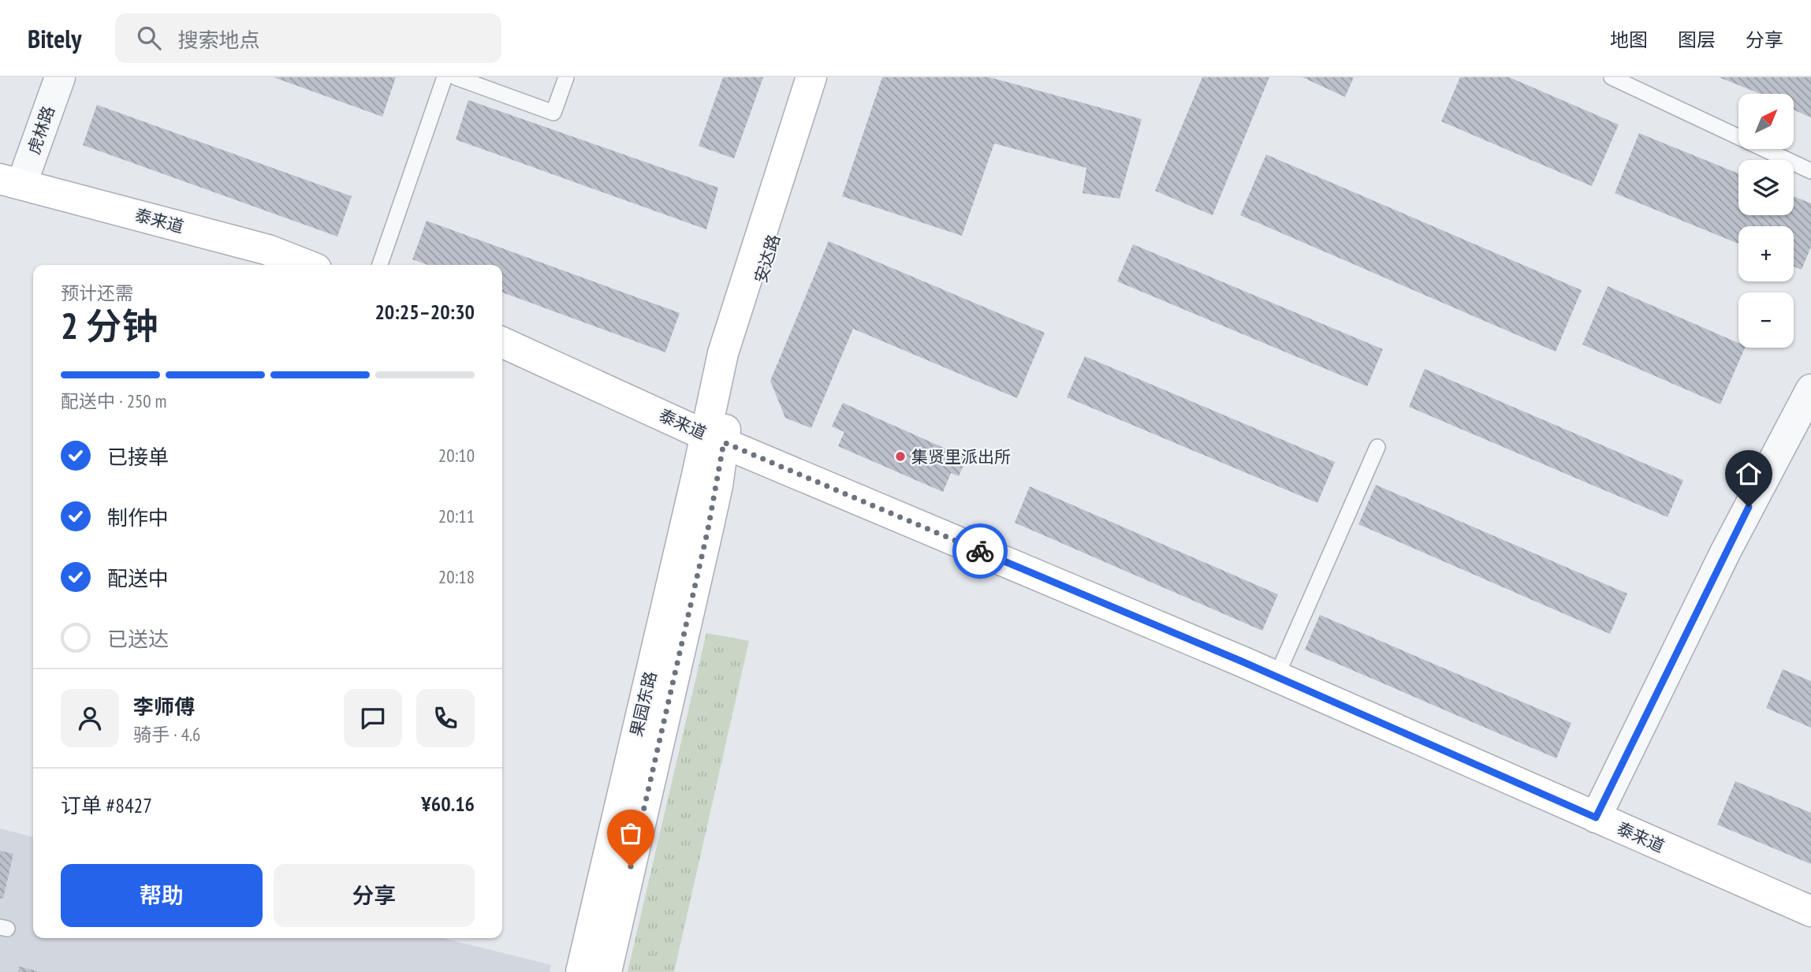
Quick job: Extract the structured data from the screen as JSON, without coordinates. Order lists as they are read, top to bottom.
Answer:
{
  "streets": {
    "street": [
      "虎林路",
      "泰来道",
      "安达路",
      "果园东路"
    ]
  },
  "crossings": [
    ["虎林路", "泰来道"],
    ["泰来道", "安达路"],
    ["泰来道", "果园东路"],
    ["安达路", "果园东路"]
  ],
  "places": ["集贤里派出所"],
  "north": "top right",
  "page": {
    "header": "Bitely",
    "search": "搜索地点",
    "nav": ["地图", "图层", "分享"],
    "map_buttons": ["+", "−"],
    "heading": ["2 分钟", "预计还需", "20:25–20:30"],
    "panel": [
      "李师傅",
      "骑手 · 4.6",
      "订单 #8427",
      "¥60.16"
    ],
    "bar": "配送中 · 250 m",
    "list": [
      ["已接单", "20:10"],
      ["制作中", "20:11"],
      ["配送中", "20:18"],
      "已送达"
    ],
    "buttons": ["帮助", "分享"]
  }
}
